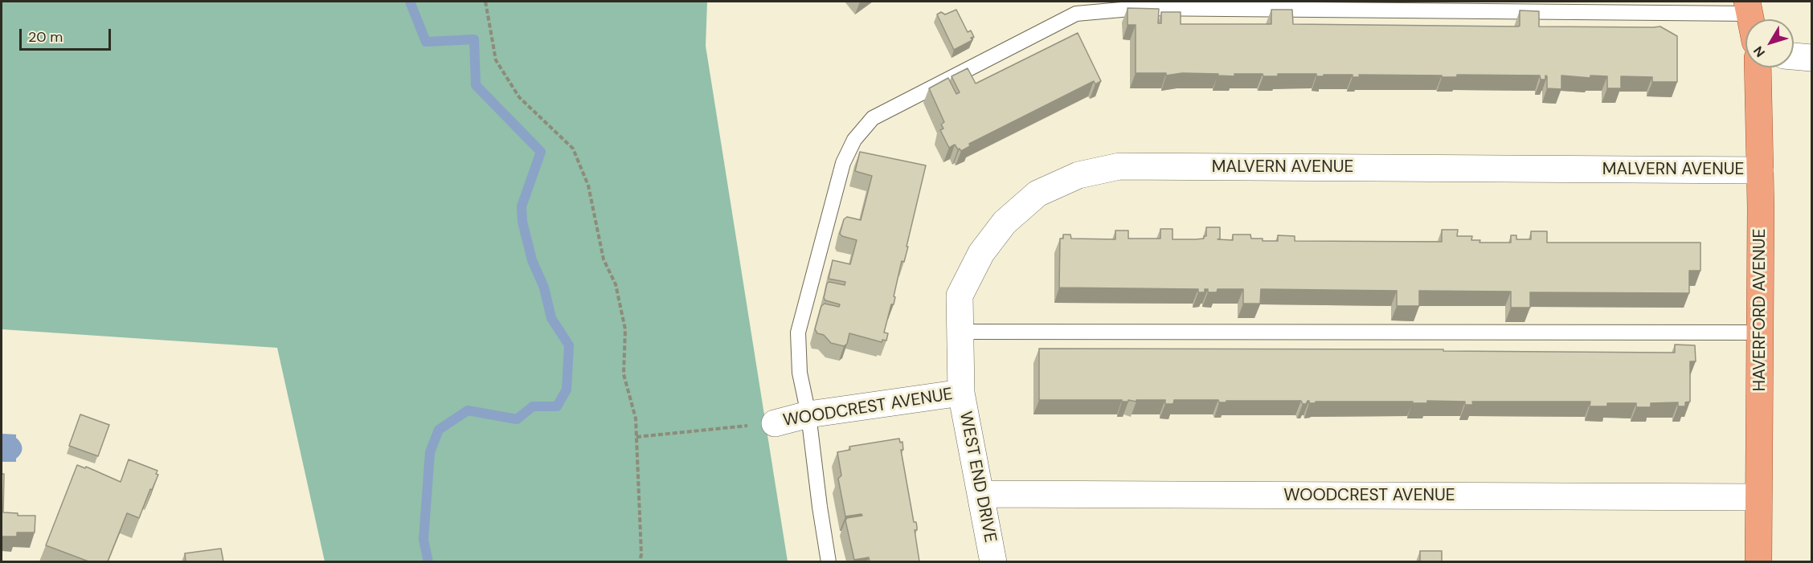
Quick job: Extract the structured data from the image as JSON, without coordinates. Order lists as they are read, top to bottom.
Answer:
{
  "streets": {
    "main road": ["HAVERFORD AVENUE"],
    "street": ["MALVERN AVENUE", "WOODCREST AVENUE", "WEST END DRIVE"]
  },
  "crossings": [
    ["MALVERN AVENUE", "HAVERFORD AVENUE"],
    ["MALVERN AVENUE", "WOODCREST AVENUE"],
    ["MALVERN AVENUE", "WEST END DRIVE"],
    ["HAVERFORD AVENUE", "WOODCREST AVENUE"],
    ["WOODCREST AVENUE", "WEST END DRIVE"]
  ],
  "scale_bar": "20 m",
  "north": "bottom left"
}
